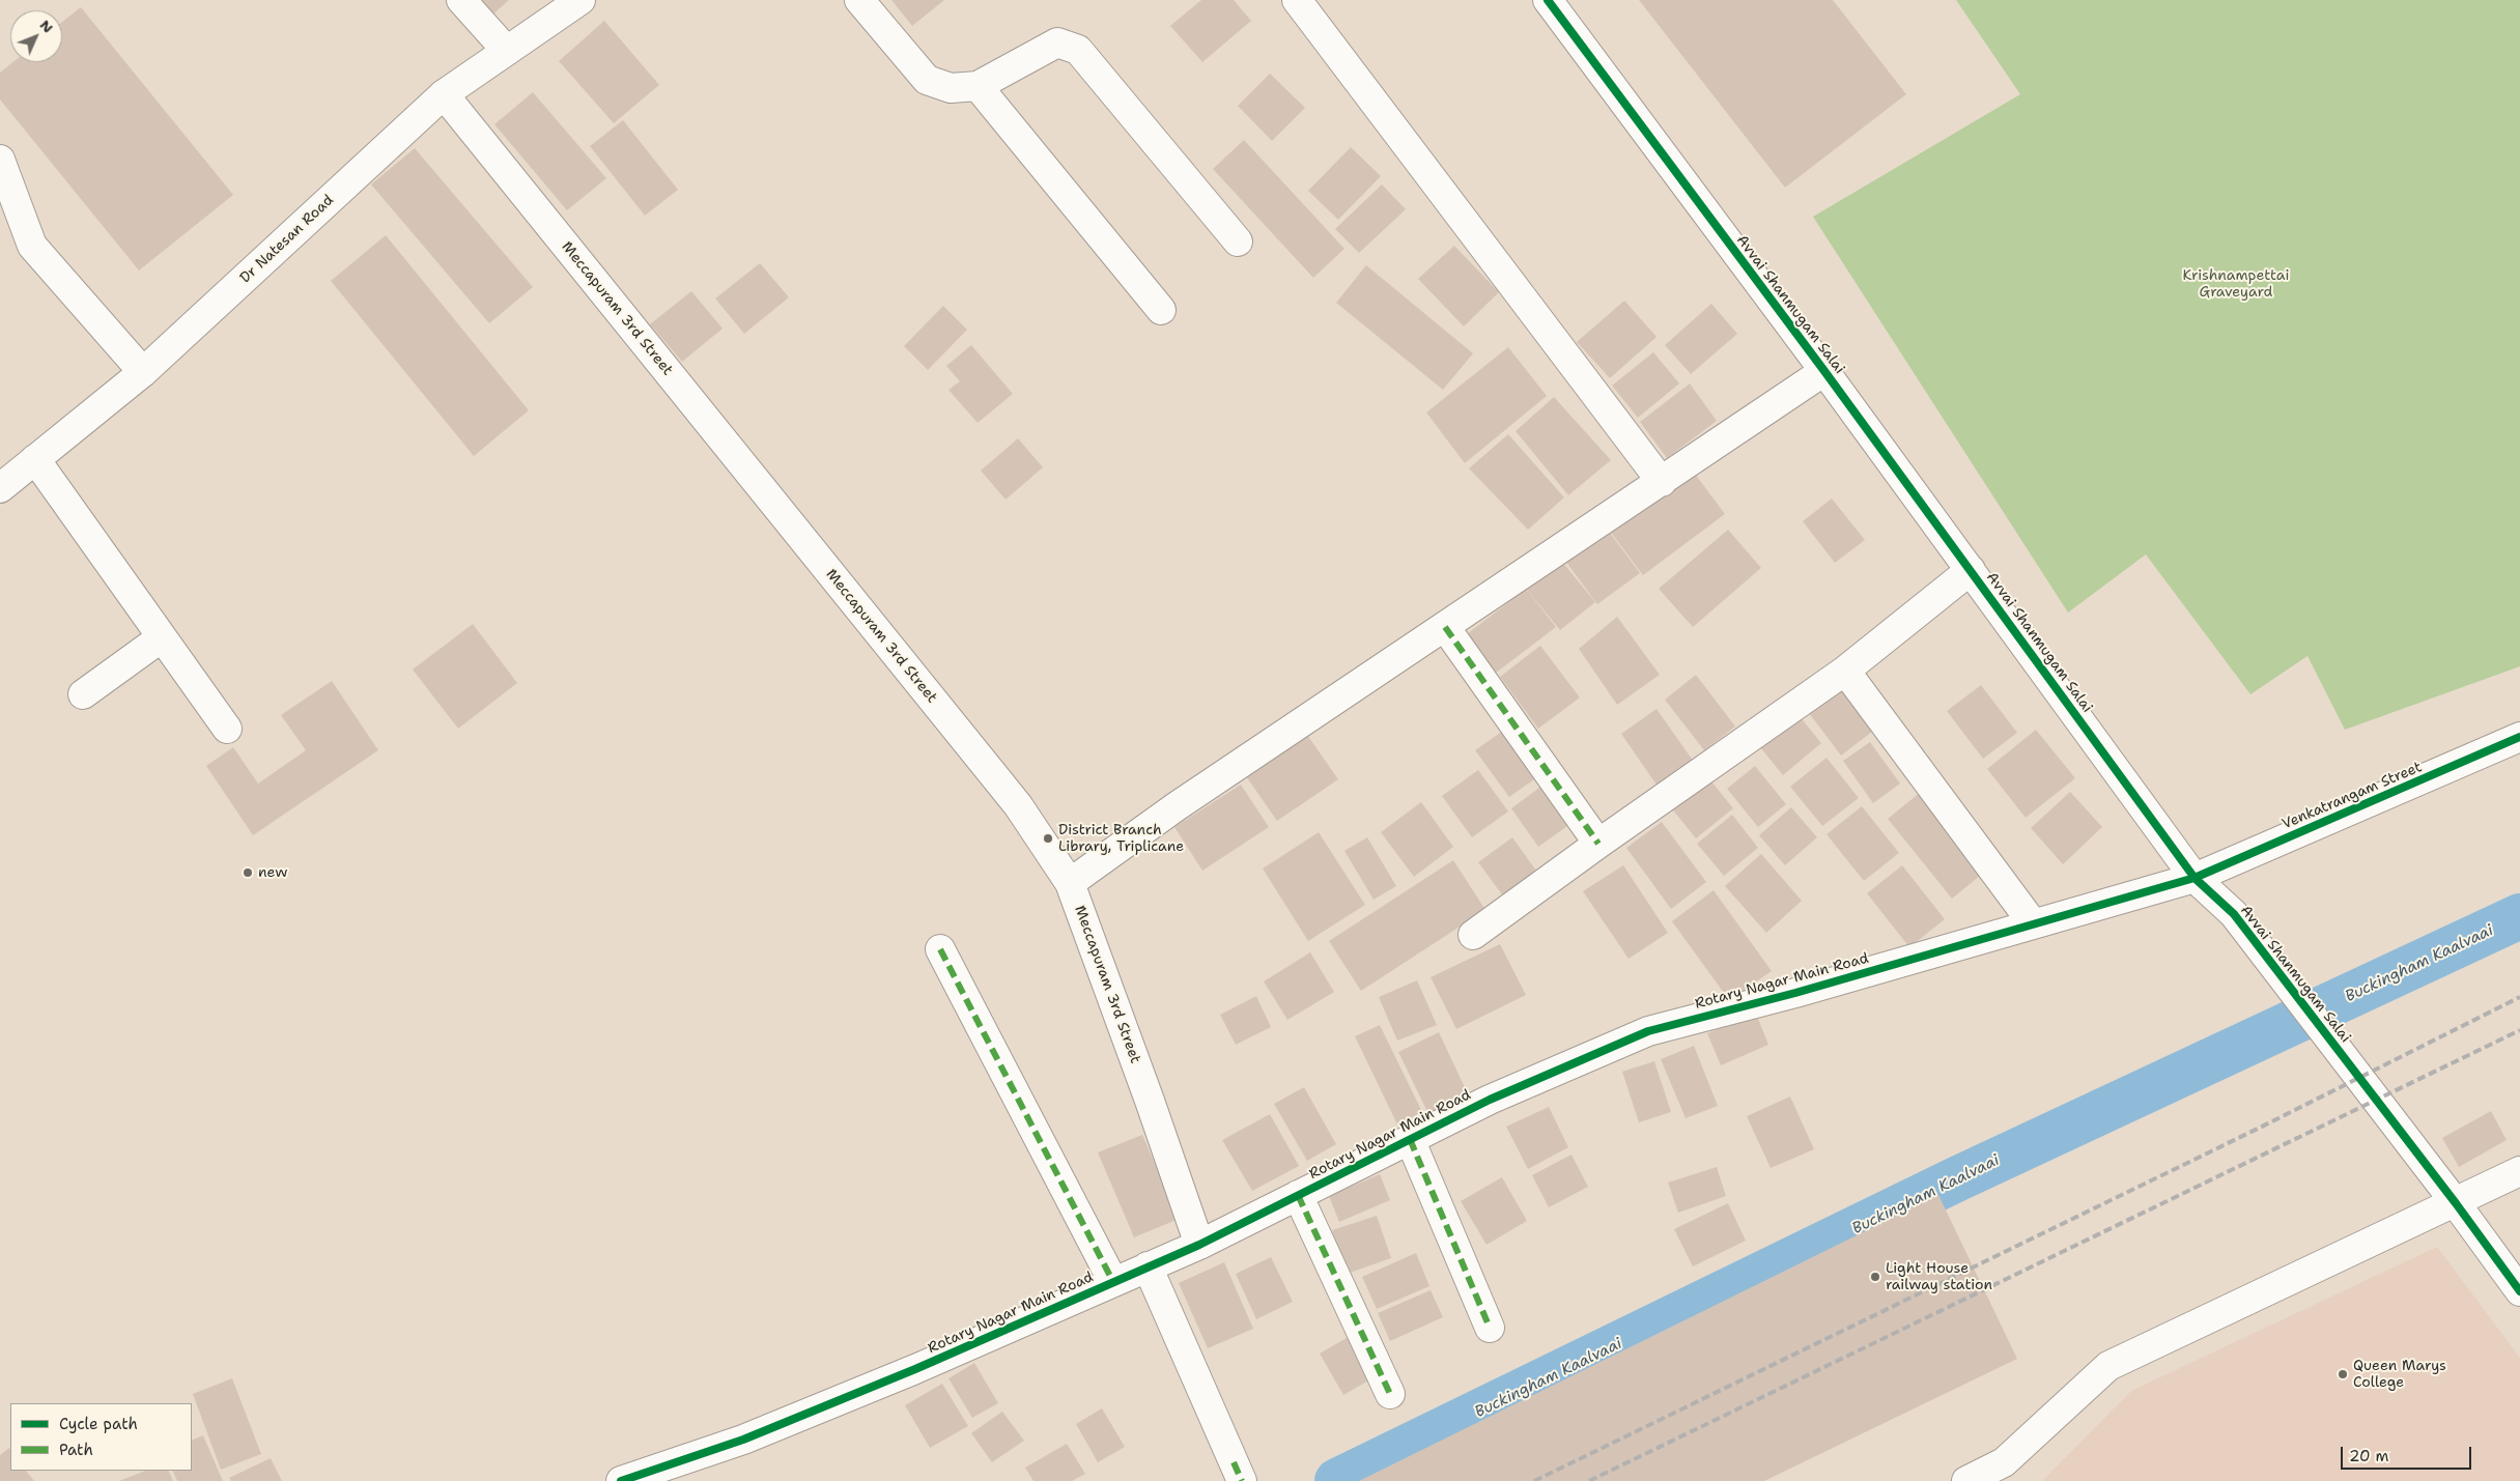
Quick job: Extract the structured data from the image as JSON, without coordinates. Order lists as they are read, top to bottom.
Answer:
{
  "streets": {
    "street": [
      "Dr Natesan Road",
      "Avvai Shanmugam Salai",
      "Meccapuram 3rd Street",
      "Venkatrangam Street",
      "Rotary Nagar Main Road"
    ]
  },
  "crossings": [
    ["Dr Natesan Road", "Meccapuram 3rd Street"],
    ["Avvai Shanmugam Salai", "Venkatrangam Street"],
    ["Avvai Shanmugam Salai", "Rotary Nagar Main Road"],
    ["Meccapuram 3rd Street", "Rotary Nagar Main Road"],
    ["Venkatrangam Street", "Rotary Nagar Main Road"]
  ],
  "water": ["Buckingham Kaalvaai"],
  "parks": ["Krishnampettai Graveyard"],
  "places": [
    "District Branch Library, Triplicane",
    "new",
    "Light House railway station",
    "Queen Marys College"
  ],
  "legend": ["Cycle path", "Path"],
  "scale_bar": "20 m",
  "north": "top right"
}
